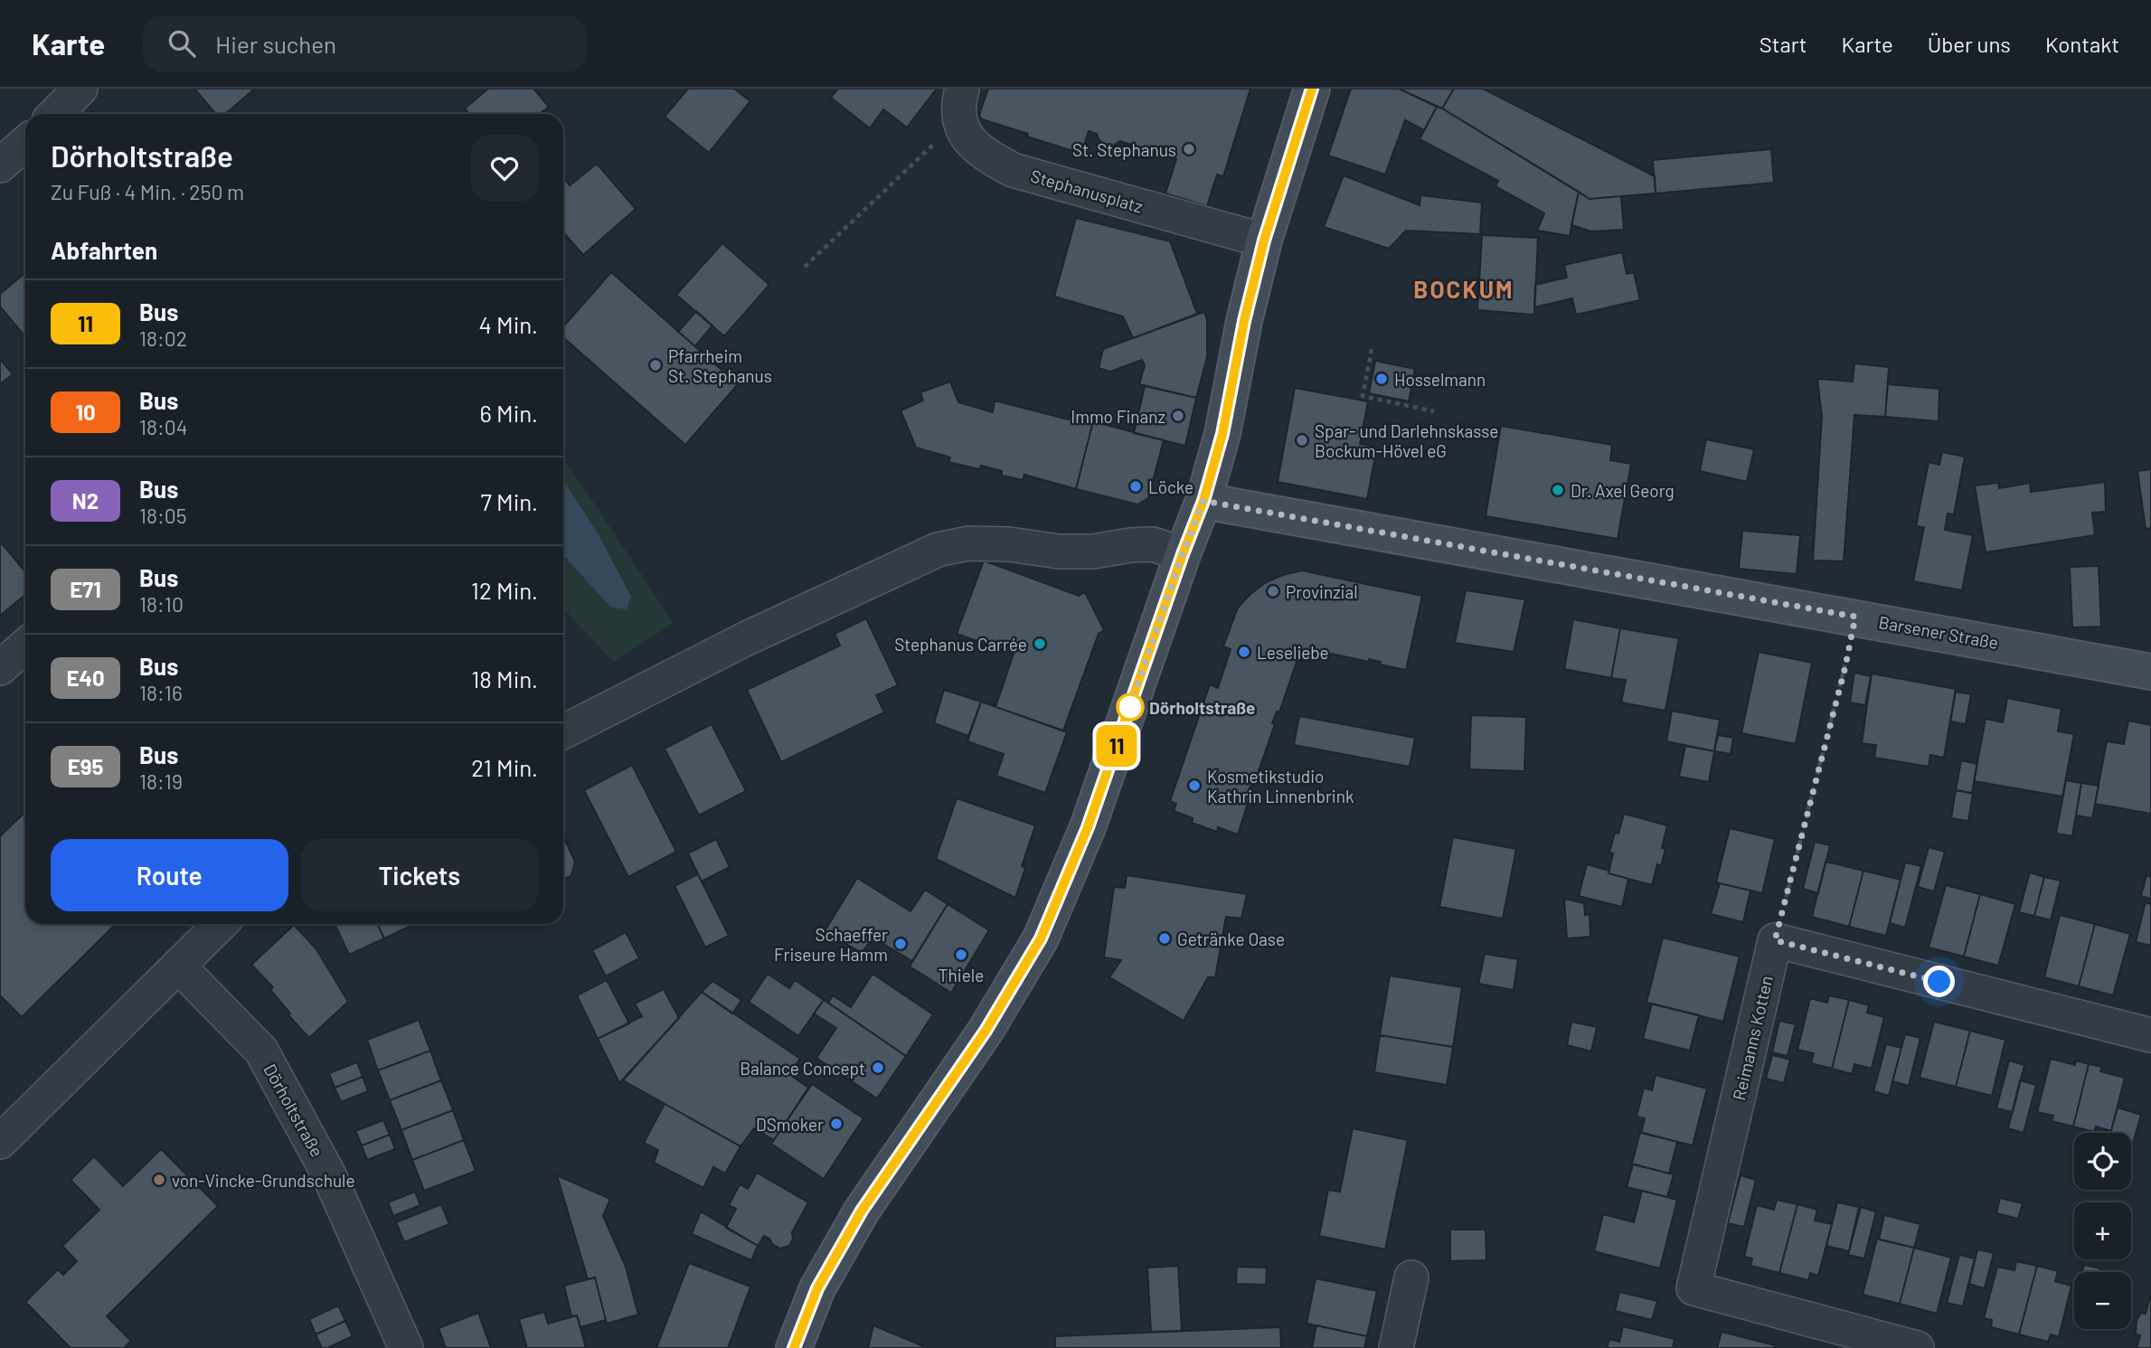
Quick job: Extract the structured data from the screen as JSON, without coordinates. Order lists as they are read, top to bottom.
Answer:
{
  "streets": {
    "main road": ["Barsener Straße"],
    "street": ["Stephanusplatz", "Reimanns Kotten", "Dörholtstraße"]
  },
  "districts": ["BOCKUM"],
  "places": [
    "St. Stephanus",
    "Pfarrheim St. Stephanus",
    "Hosselmann",
    "Immo Finanz",
    "Spar- und Darlehnskasse Bockum-Hövel eG",
    "Löcke",
    "Dr. Axel Georg",
    "Provinzial",
    "Stephanus Carrée",
    "Leseliebe",
    "Dörholtstraße",
    "Kosmetikstudio Kathrin Linnenbrink",
    "Getränke Oase",
    "Schaeffer Friseure Hamm",
    "Thiele",
    "Balance Concept",
    "DSmoker",
    "von-Vincke-Grundschule"
  ],
  "lines": ["bus line 11"],
  "page": {
    "header": "Karte",
    "search": "Hier suchen",
    "nav": [
      "Start",
      "Karte",
      "Über uns",
      "Kontakt"
    ],
    "on_map": "11",
    "heading": [
      ["Dörholtstraße", "Zu Fuß · 4 Min. · 250 m"],
      "Abfahrten"
    ],
    "list": [
      {
        "mark": "11",
        "name": "Bus",
        "note": "18:02",
        "value": "4 Min."
      },
      {
        "mark": "10",
        "name": "Bus",
        "note": "18:04",
        "value": "6 Min."
      },
      {
        "mark": "N2",
        "name": "Bus",
        "note": "18:05",
        "value": "7 Min."
      },
      {
        "mark": "E71",
        "name": "Bus",
        "note": "18:10",
        "value": "12 Min."
      },
      {
        "mark": "E40",
        "name": "Bus",
        "note": "18:16",
        "value": "18 Min."
      },
      {
        "mark": "E95",
        "name": "Bus",
        "note": "18:19",
        "value": "21 Min."
      }
    ],
    "buttons": ["Route", "Tickets"],
    "map_buttons": ["+", "−"]
  }
}
